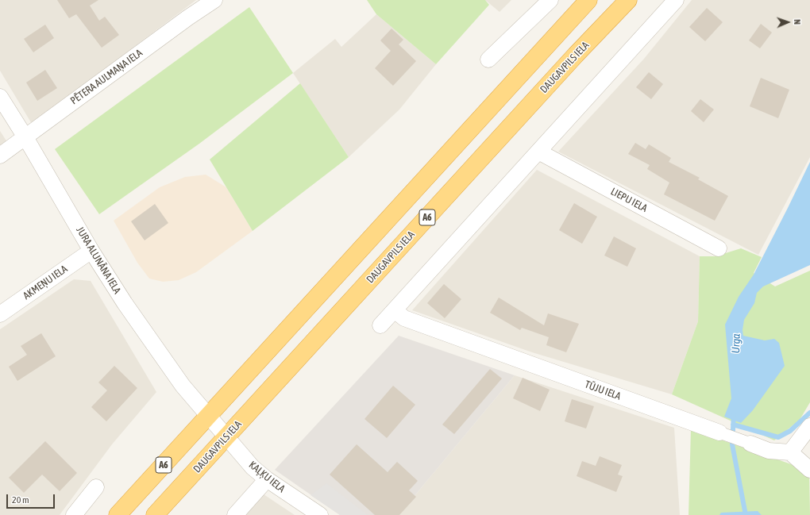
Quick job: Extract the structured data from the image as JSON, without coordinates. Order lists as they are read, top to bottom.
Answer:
{
  "streets": {
    "highway": ["DAUGAVPILS IELA", "A6"],
    "street": [
      "PĒTERA AULMAŅA IELA",
      "LIEPU IELA",
      "JURA ALUNĀNA IELA",
      "AKMEŅU IELA",
      "TŪJU IELA",
      "KAĻĶU IELA"
    ]
  },
  "crossings": [
    ["DAUGAVPILS IELA", "KAĻĶU IELA"],
    ["PĒTERA AULMAŅA IELA", "JURA ALUNĀNA IELA"],
    ["A6", "JURA ALUNĀNA IELA"],
    ["A6", "KAĻĶU IELA"],
    ["JURA ALUNĀNA IELA", "AKMEŅU IELA"],
    ["JURA ALUNĀNA IELA", "KAĻĶU IELA"]
  ],
  "water": ["Urga"],
  "scale_bar": "20 m",
  "north": "right"
}
